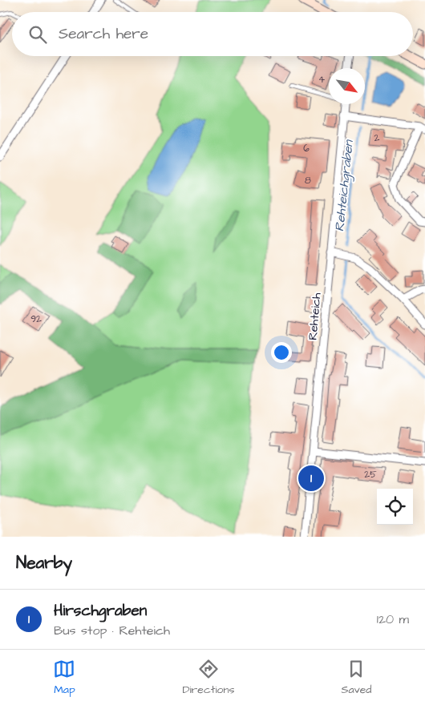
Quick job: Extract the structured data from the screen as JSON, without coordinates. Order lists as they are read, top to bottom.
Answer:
{
  "streets": {
    "street": ["Rehteich"]
  },
  "water": ["Rehteichgraben"],
  "house_numbers": [
    "4",
    "2",
    "6",
    "8",
    "92",
    "25"
  ],
  "north": "bottom right",
  "page": {
    "search": "Search here",
    "pins": "1",
    "heading": "Nearby",
    "list": [
      {
        "mark": "1",
        "name": "Hirschgraben",
        "note": "Bus stop · Rehteich",
        "value": "120 m"
      }
    ],
    "nav": ["Map", "Directions", "Saved"]
  }
}
